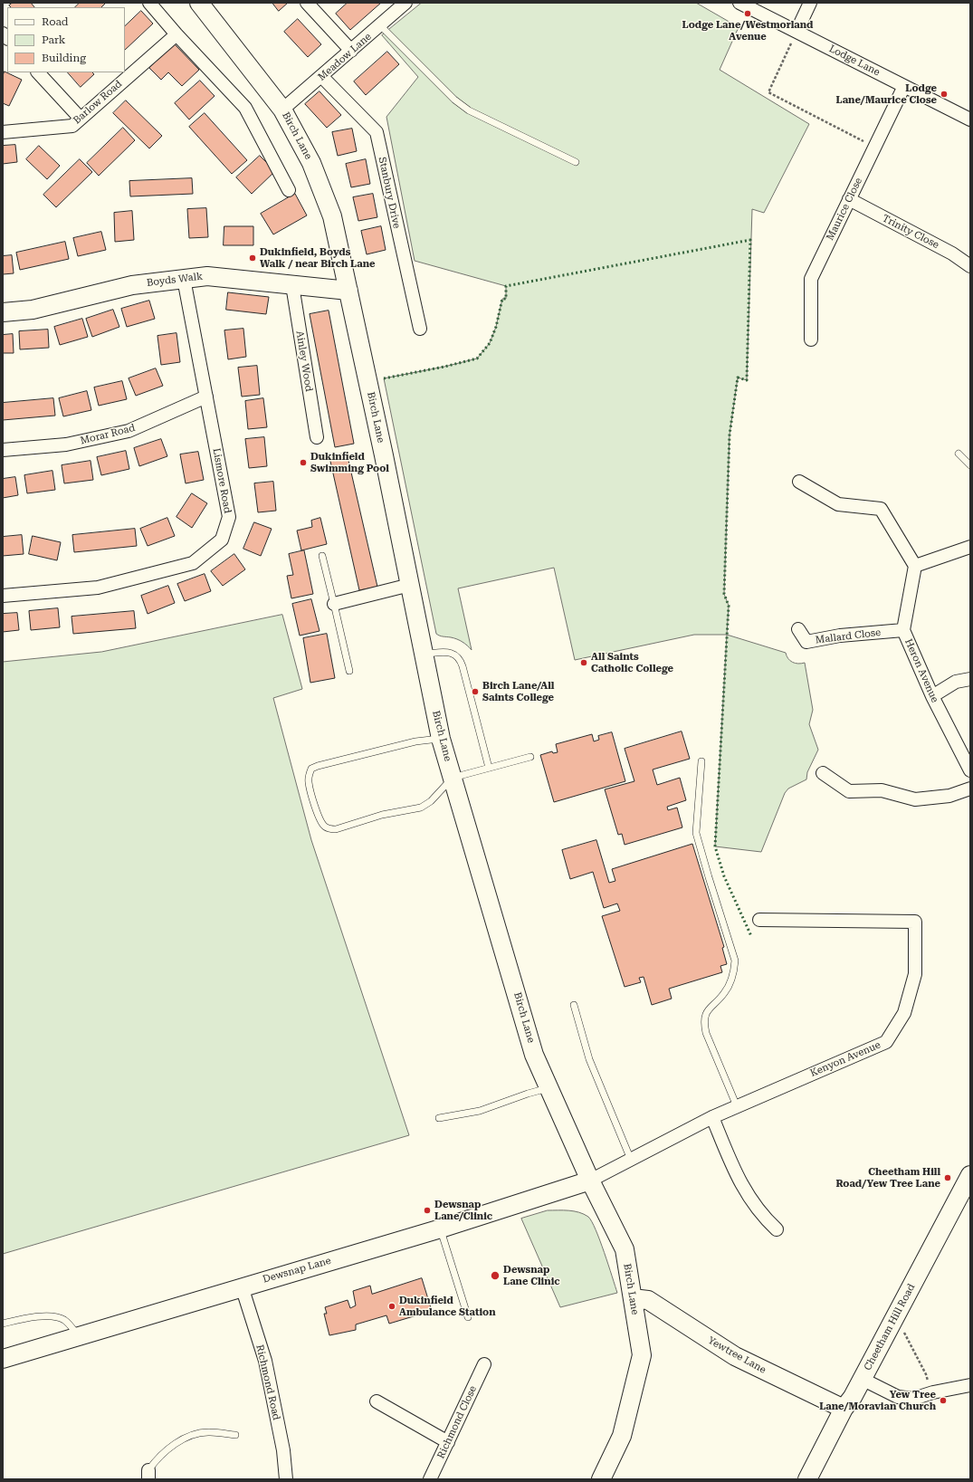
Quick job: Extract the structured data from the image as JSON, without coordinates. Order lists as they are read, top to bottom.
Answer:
{
  "streets": {
    "main road": [
      "Birch Lane",
      "Boyds Walk",
      "Dewsnap Lane",
      "Cheetham Hill Road",
      "Yewtree Lane"
    ],
    "street": [
      "Meadow Lane",
      "Lodge Lane",
      "Barlow Road",
      "Stanbury Drive",
      "Maurice Close",
      "Trinity Close",
      "Ainley Wood",
      "Morar Road",
      "Lismore Road",
      "Mallard Close",
      "Heron Avenue",
      "Kenyon Avenue",
      "Richmond Road",
      "Richmond Close"
    ]
  },
  "crossings": [
    ["Meadow Lane", "Birch Lane"],
    ["Meadow Lane", "Stanbury Drive"],
    ["Lodge Lane", "Maurice Close"],
    ["Birch Lane", "Boyds Walk"],
    ["Birch Lane", "Kenyon Avenue"],
    ["Birch Lane", "Dewsnap Lane"],
    ["Birch Lane", "Yewtree Lane"],
    ["Maurice Close", "Trinity Close"],
    ["Boyds Walk", "Ainley Wood"],
    ["Boyds Walk", "Lismore Road"],
    ["Morar Road", "Lismore Road"],
    ["Mallard Close", "Heron Avenue"],
    ["Kenyon Avenue", "Dewsnap Lane"],
    ["Dewsnap Lane", "Richmond Road"],
    ["Cheetham Hill Road", "Yewtree Lane"]
  ],
  "places": [
    "Lodge Lane/Westmorland Avenue",
    "Lodge Lane/Maurice Close",
    "Dukinfield, Boyds Walk / near Birch Lane",
    "Dukinfield Swimming Pool",
    "All Saints Catholic College",
    "Birch Lane/All Saints College",
    "Cheetham Hill Road/Yew Tree Lane",
    "Dewsnap Lane/Clinic",
    "Dewsnap Lane Clinic",
    "Dukinfield Ambulance Station",
    "Yew Tree Lane/Moravian Church"
  ],
  "legend": ["Road", "Park", "Building"]
}
